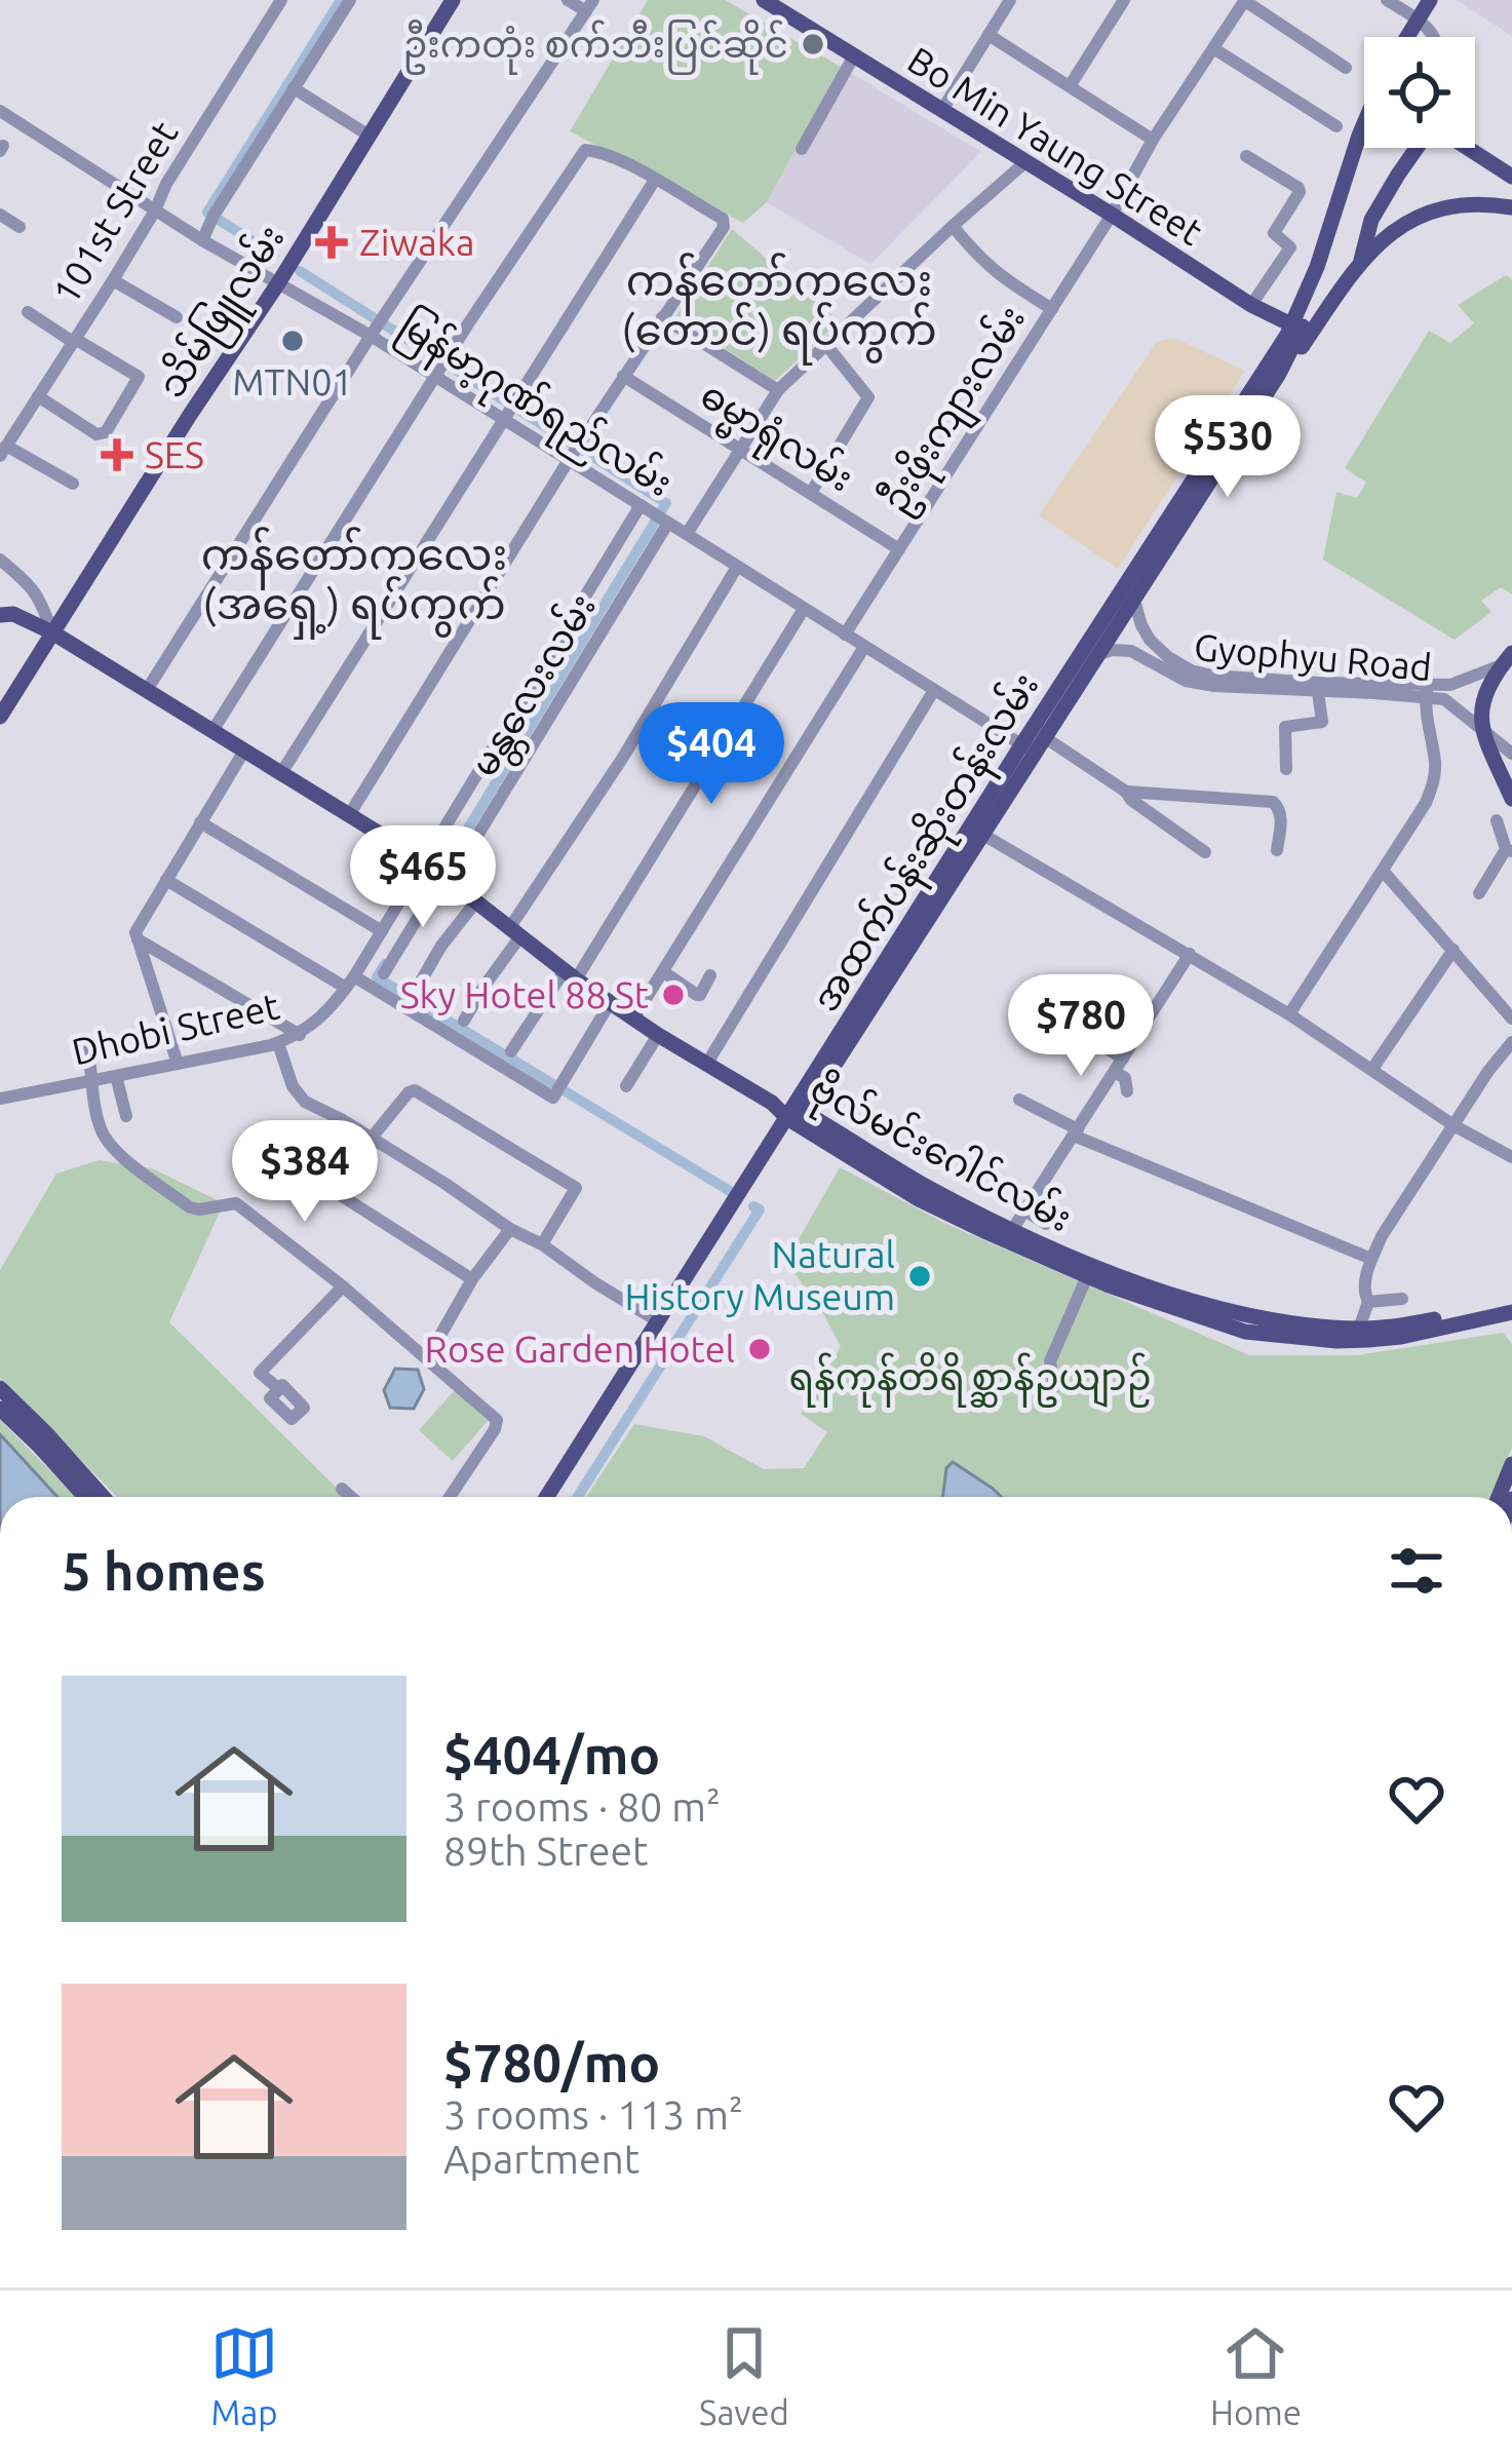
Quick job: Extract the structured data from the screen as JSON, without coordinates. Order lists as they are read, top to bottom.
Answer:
{
  "streets": {
    "main road": [
      "Bo Min Yaung Street",
      "သိမ်ဖြူလမ်း",
      "အထက်ပန်းဆိုးတန်းလမ်း",
      "ဗိုလ်မင်းဂေါင်လမ်း"
    ],
    "street": [
      "101st Street",
      "မြန်မာ့ဂုဏ်ရည်လမ်း",
      "ဦးဖိုးကျားလမ်း",
      "ဓမ္မာရုံလမ်း",
      "Gyophyu Road",
      "မန္တလေးလမ်း",
      "Dhobi Street"
    ]
  },
  "crossings": [
    ["Bo Min Yaung Street", "ဦးဖိုးကျားလမ်း"],
    ["Bo Min Yaung Street", "အထက်ပန်းဆိုးတန်းလမ်း"],
    ["101st Street", "မြန်မာ့ဂုဏ်ရည်လမ်း"],
    ["သိမ်ဖြူလမ်း", "မြန်မာ့ဂုဏ်ရည်လမ်း"],
    ["မြန်မာ့ဂုဏ်ရည်လမ်း", "ဦးဖိုးကျားလမ်း"],
    ["မြန်မာ့ဂုဏ်ရည်လမ်း", "မန္တလေးလမ်း"],
    ["မြန်မာ့ဂုဏ်ရည်လမ်း", "အထက်ပန်းဆိုးတန်းလမ်း"],
    ["ဦးဖိုးကျားလမ်း", "ဓမ္မာရုံလမ်း"],
    ["Gyophyu Road", "အထက်ပန်းဆိုးတန်းလမ်း"],
    ["မန္တလေးလမ်း", "Dhobi Street"],
    ["အထက်ပန်းဆိုးတန်းလမ်း", "ဗိုလ်မင်းဂေါင်လမ်း"]
  ],
  "districts": ["ကန်တော်ကလေး (တောင်) ရပ်ကွက်", "ကန်တော်ကလေး (အရှေ့) ရပ်ကွက်"],
  "parks": ["ရန်ကုန်တိရိစ္ဆာန်ဥယျာဉ်"],
  "places": {
    "other": [
      "ဦးကတုံး စက်ဘီးပြင်ဆိုင်",
      "MTN01",
      "Sky Hotel 88 St",
      "Natural History Museum",
      "Rose Garden Hotel"
    ],
    "health": ["Ziwaka", "SES"]
  },
  "page": {
    "price": [
      "$530",
      "$404",
      "$465",
      "$780",
      "$384"
    ],
    "heading": "5 homes",
    "list": [
      {
        "name": "$404/mo",
        "note": "3 rooms · 80 m² · 89th Street"
      },
      {
        "name": "$780/mo",
        "note": "3 rooms · 113 m² · Apartment"
      }
    ],
    "tabs": ["Map", "Saved", "Home"]
  }
}
